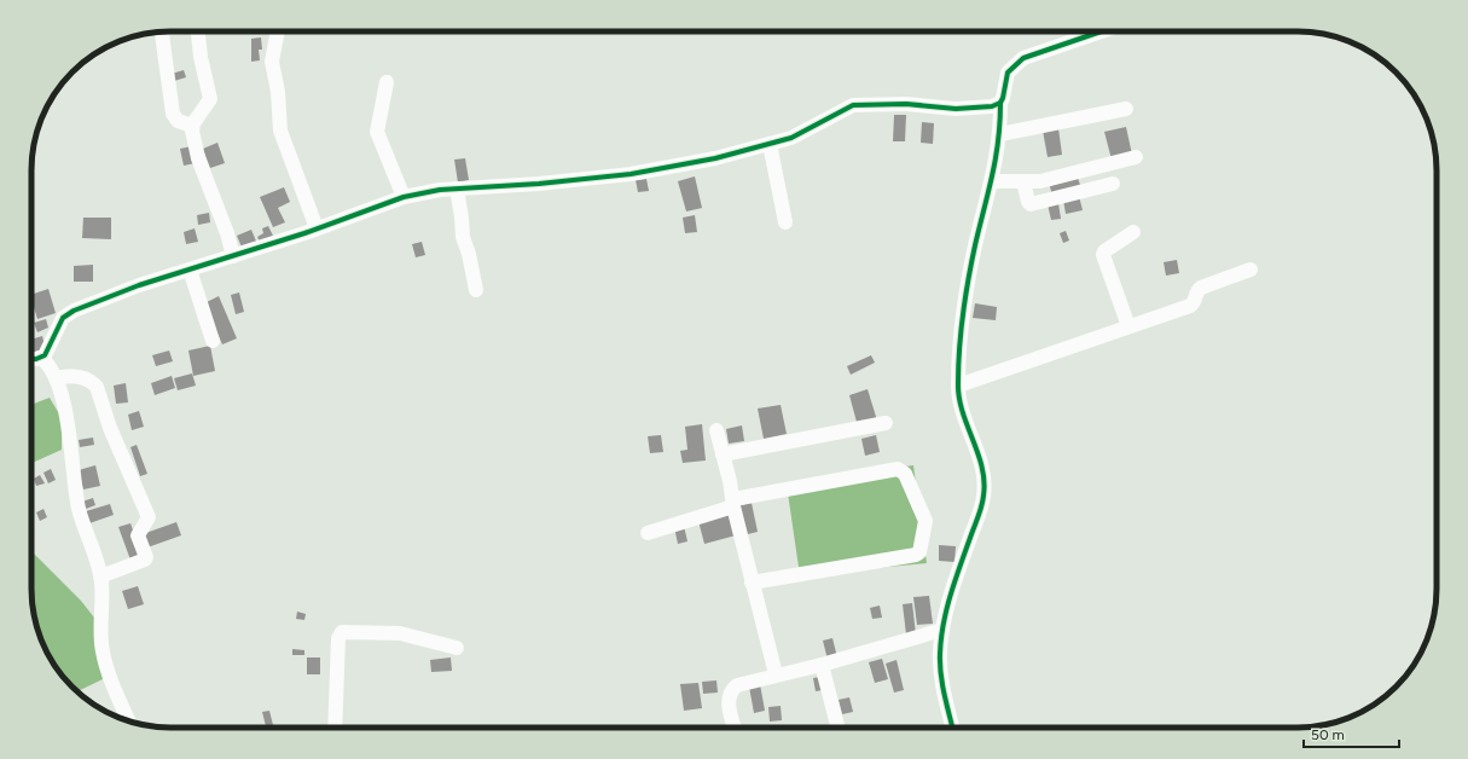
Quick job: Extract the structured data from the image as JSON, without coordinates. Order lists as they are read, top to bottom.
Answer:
{
  "scale_bar": "50 m"
}
